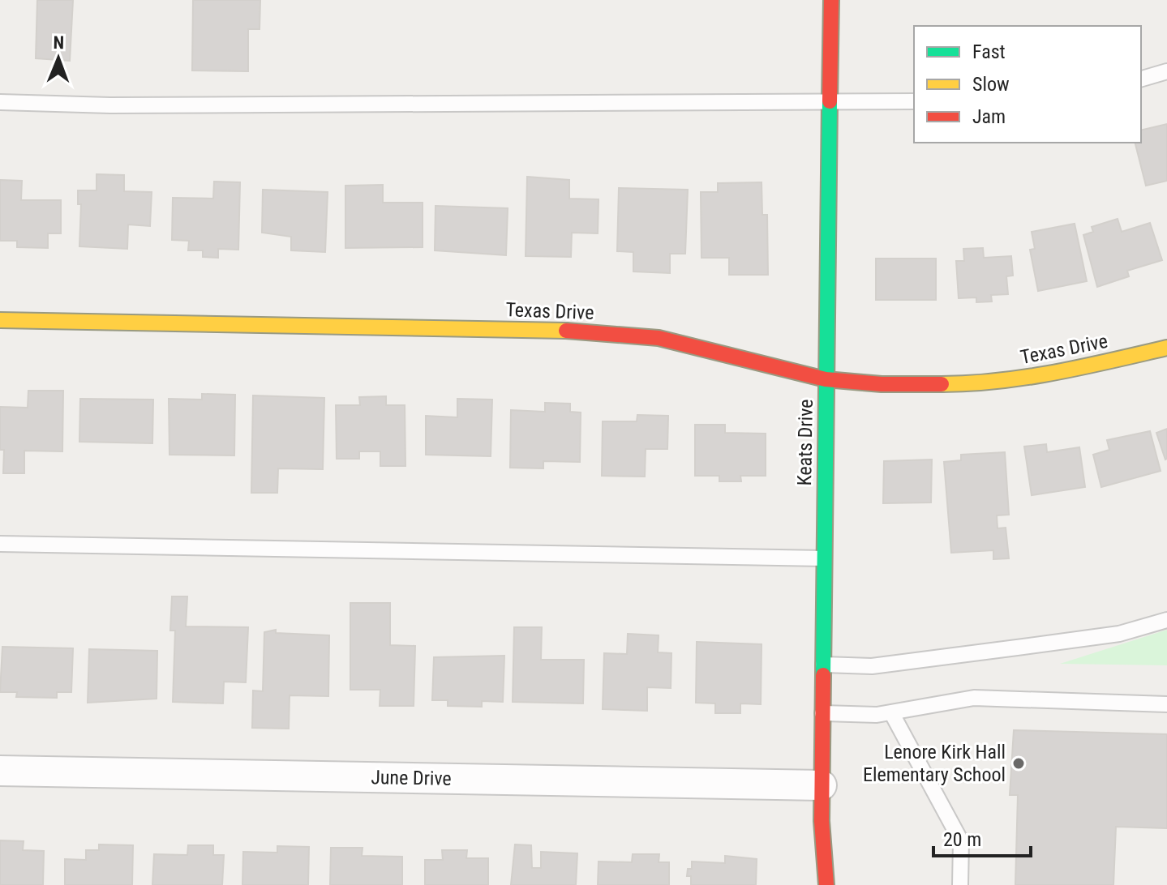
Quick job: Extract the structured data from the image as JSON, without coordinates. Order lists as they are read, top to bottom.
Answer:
{
  "streets": {
    "street": ["Texas Drive", "Keats Drive", "June Drive"]
  },
  "crossings": [
    ["Texas Drive", "Keats Drive"],
    ["Keats Drive", "June Drive"]
  ],
  "places": ["Lenore Kirk Hall Elementary School"],
  "legend": ["Fast", "Slow", "Jam"],
  "scale_bar": "20 m",
  "north": "top"
}
